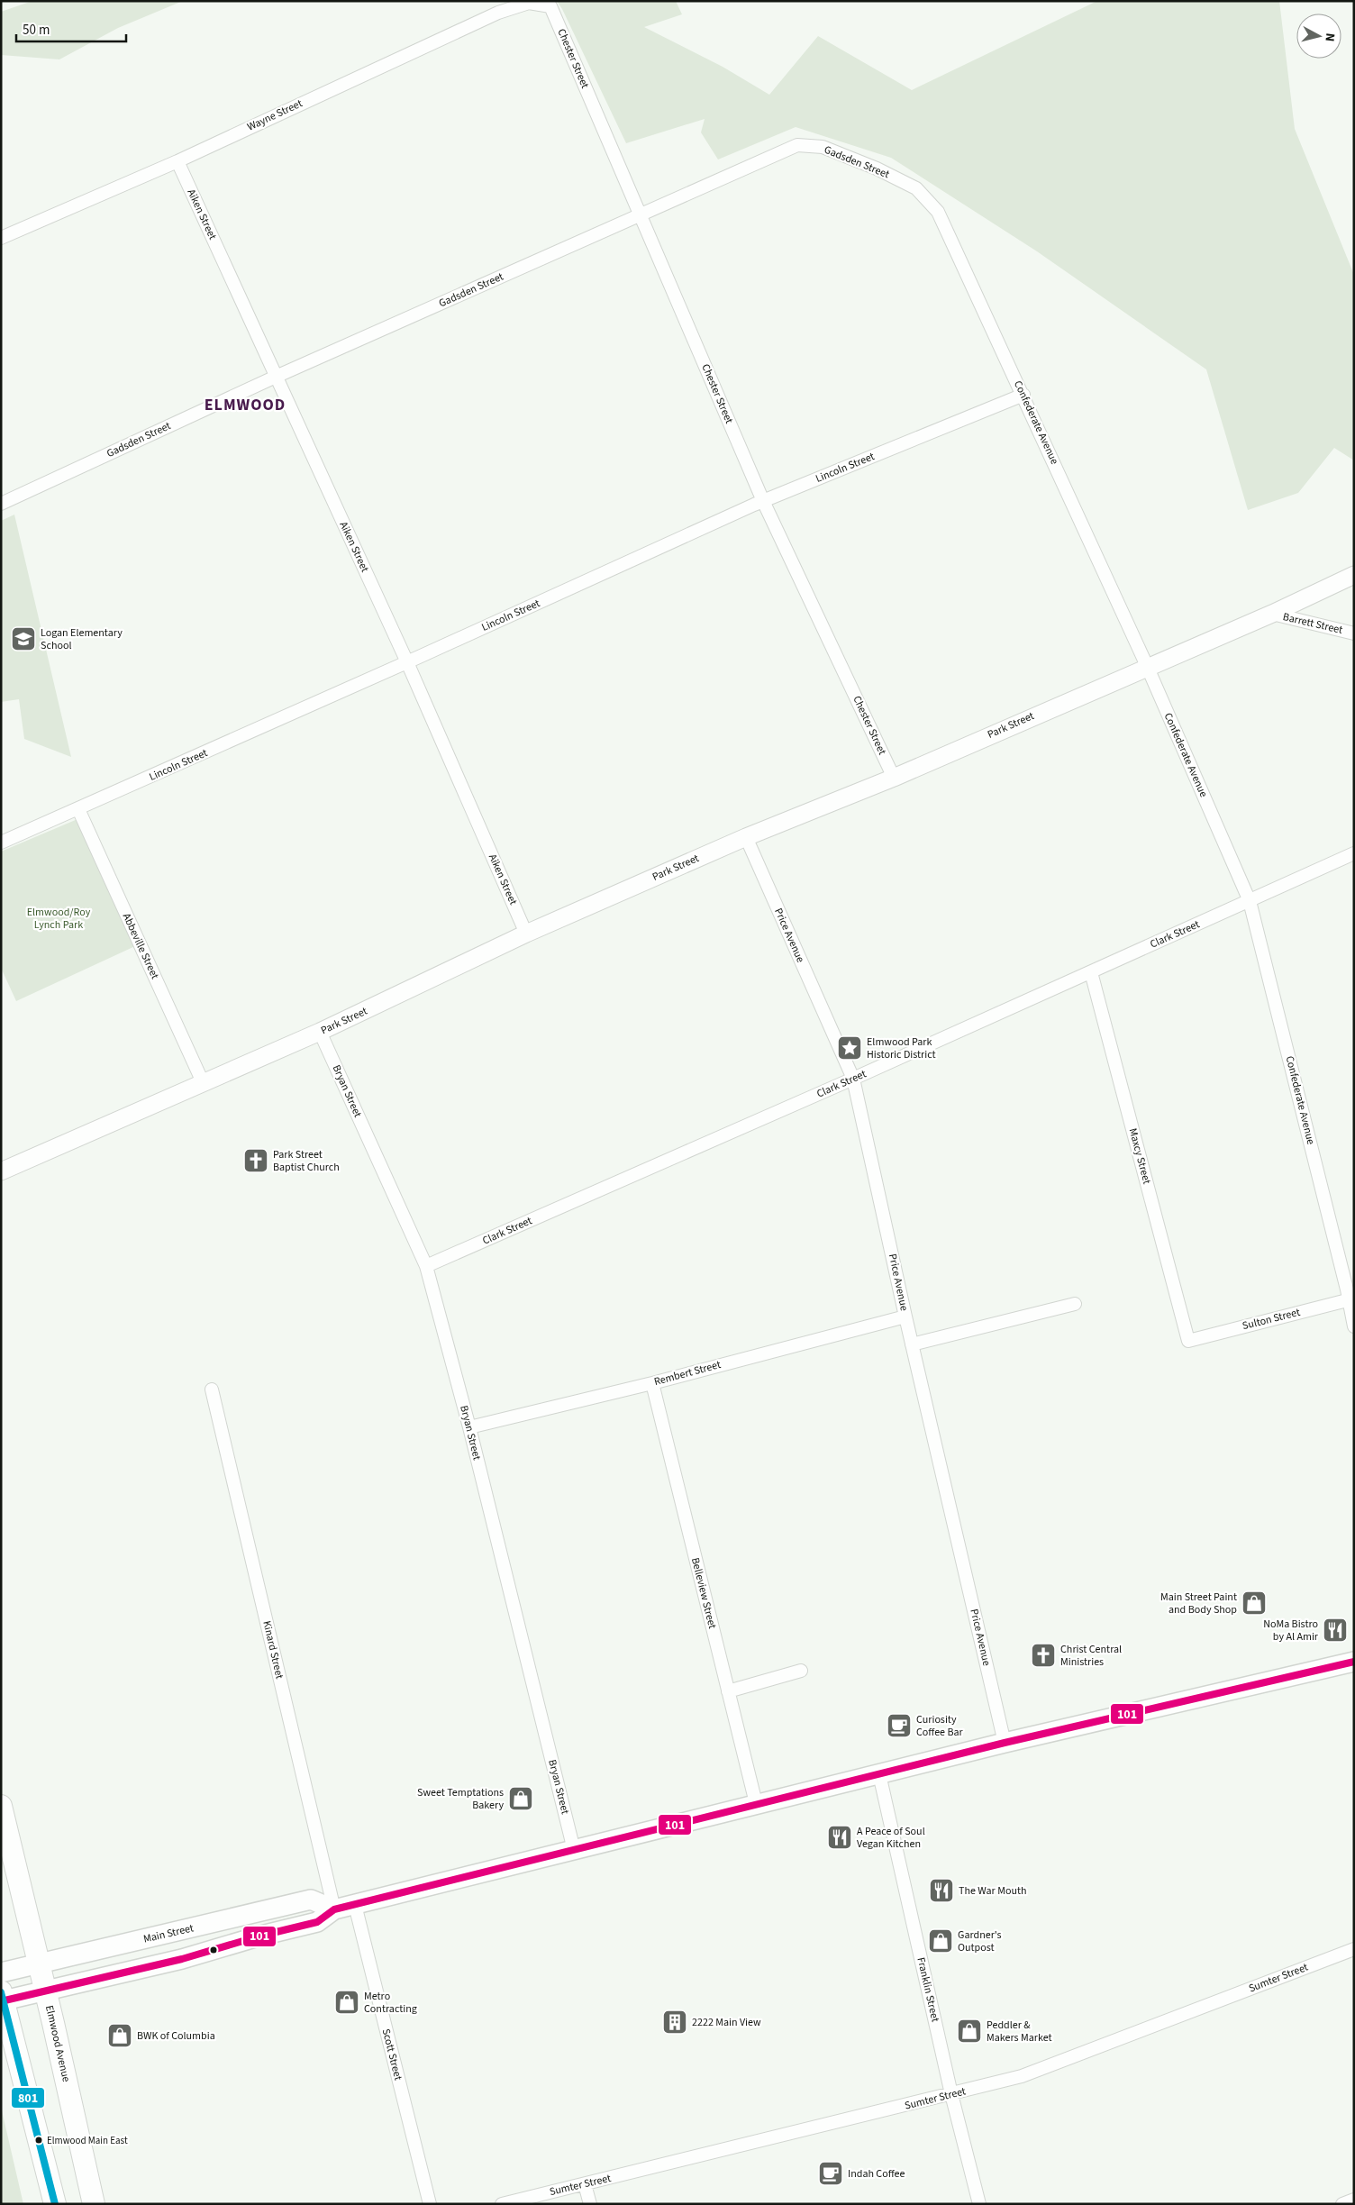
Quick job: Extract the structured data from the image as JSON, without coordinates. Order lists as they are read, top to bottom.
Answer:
{
  "streets": {
    "highway": ["Elmwood Avenue"],
    "main road": ["Main Street"],
    "street": [
      "Chester Street",
      "Wayne Street",
      "Gadsden Street",
      "Aiken Street",
      "Confederate Avenue",
      "Lincoln Street",
      "Barrett Street",
      "Park Street",
      "Clark Street",
      "Price Avenue",
      "Abbeville Street",
      "Bryan Street",
      "Maxcy Street",
      "Sulton Street",
      "Rembert Street",
      "Belleview Street",
      "Kinard Street",
      "Sumter Street",
      "Franklin Street",
      "Scott Street"
    ]
  },
  "crossings": [
    ["Chester Street", "Wayne Street"],
    ["Chester Street", "Gadsden Street"],
    ["Chester Street", "Lincoln Street"],
    ["Chester Street", "Park Street"],
    ["Wayne Street", "Aiken Street"],
    ["Gadsden Street", "Aiken Street"],
    ["Gadsden Street", "Confederate Avenue"],
    ["Aiken Street", "Lincoln Street"],
    ["Aiken Street", "Park Street"],
    ["Confederate Avenue", "Lincoln Street"],
    ["Confederate Avenue", "Park Street"],
    ["Confederate Avenue", "Clark Street"],
    ["Confederate Avenue", "Sulton Street"],
    ["Lincoln Street", "Abbeville Street"],
    ["Barrett Street", "Park Street"],
    ["Park Street", "Price Avenue"],
    ["Park Street", "Abbeville Street"],
    ["Park Street", "Bryan Street"],
    ["Clark Street", "Price Avenue"],
    ["Clark Street", "Bryan Street"],
    ["Clark Street", "Maxcy Street"],
    ["Price Avenue", "Rembert Street"],
    ["Bryan Street", "Rembert Street"],
    ["Maxcy Street", "Sulton Street"],
    ["Rembert Street", "Belleview Street"],
    ["Kinard Street", "Main Street"],
    ["Main Street", "Elmwood Avenue"],
    ["Sumter Street", "Franklin Street"]
  ],
  "districts": ["ELMWOOD"],
  "parks": ["Elmwood/Roy Lynch Park"],
  "places": {
    "school or university": ["Logan Elementary School"],
    "place": ["Elmwood Park Historic District"],
    "church": ["Park Street Baptist Church", "Christ Central Ministries"],
    "shop": [
      "Main Street Paint and Body Shop",
      "Sweet Temptations Bakery",
      "Gardner's Outpost",
      "Metro Contracting",
      "Peddler & Makers Market",
      "BWK of Columbia"
    ],
    "restaurant": ["NoMa Bistro by Al Amir", "A Peace of Soul Vegan Kitchen", "The War Mouth"],
    "cafe": ["Curiosity Coffee Bar", "Indah Coffee"],
    "building": ["2222 Main View"],
    "other": ["Elmwood Main East"]
  },
  "lines": ["transit line 101", "transit line 801"],
  "scale_bar": "50 m",
  "north": "right"
}
